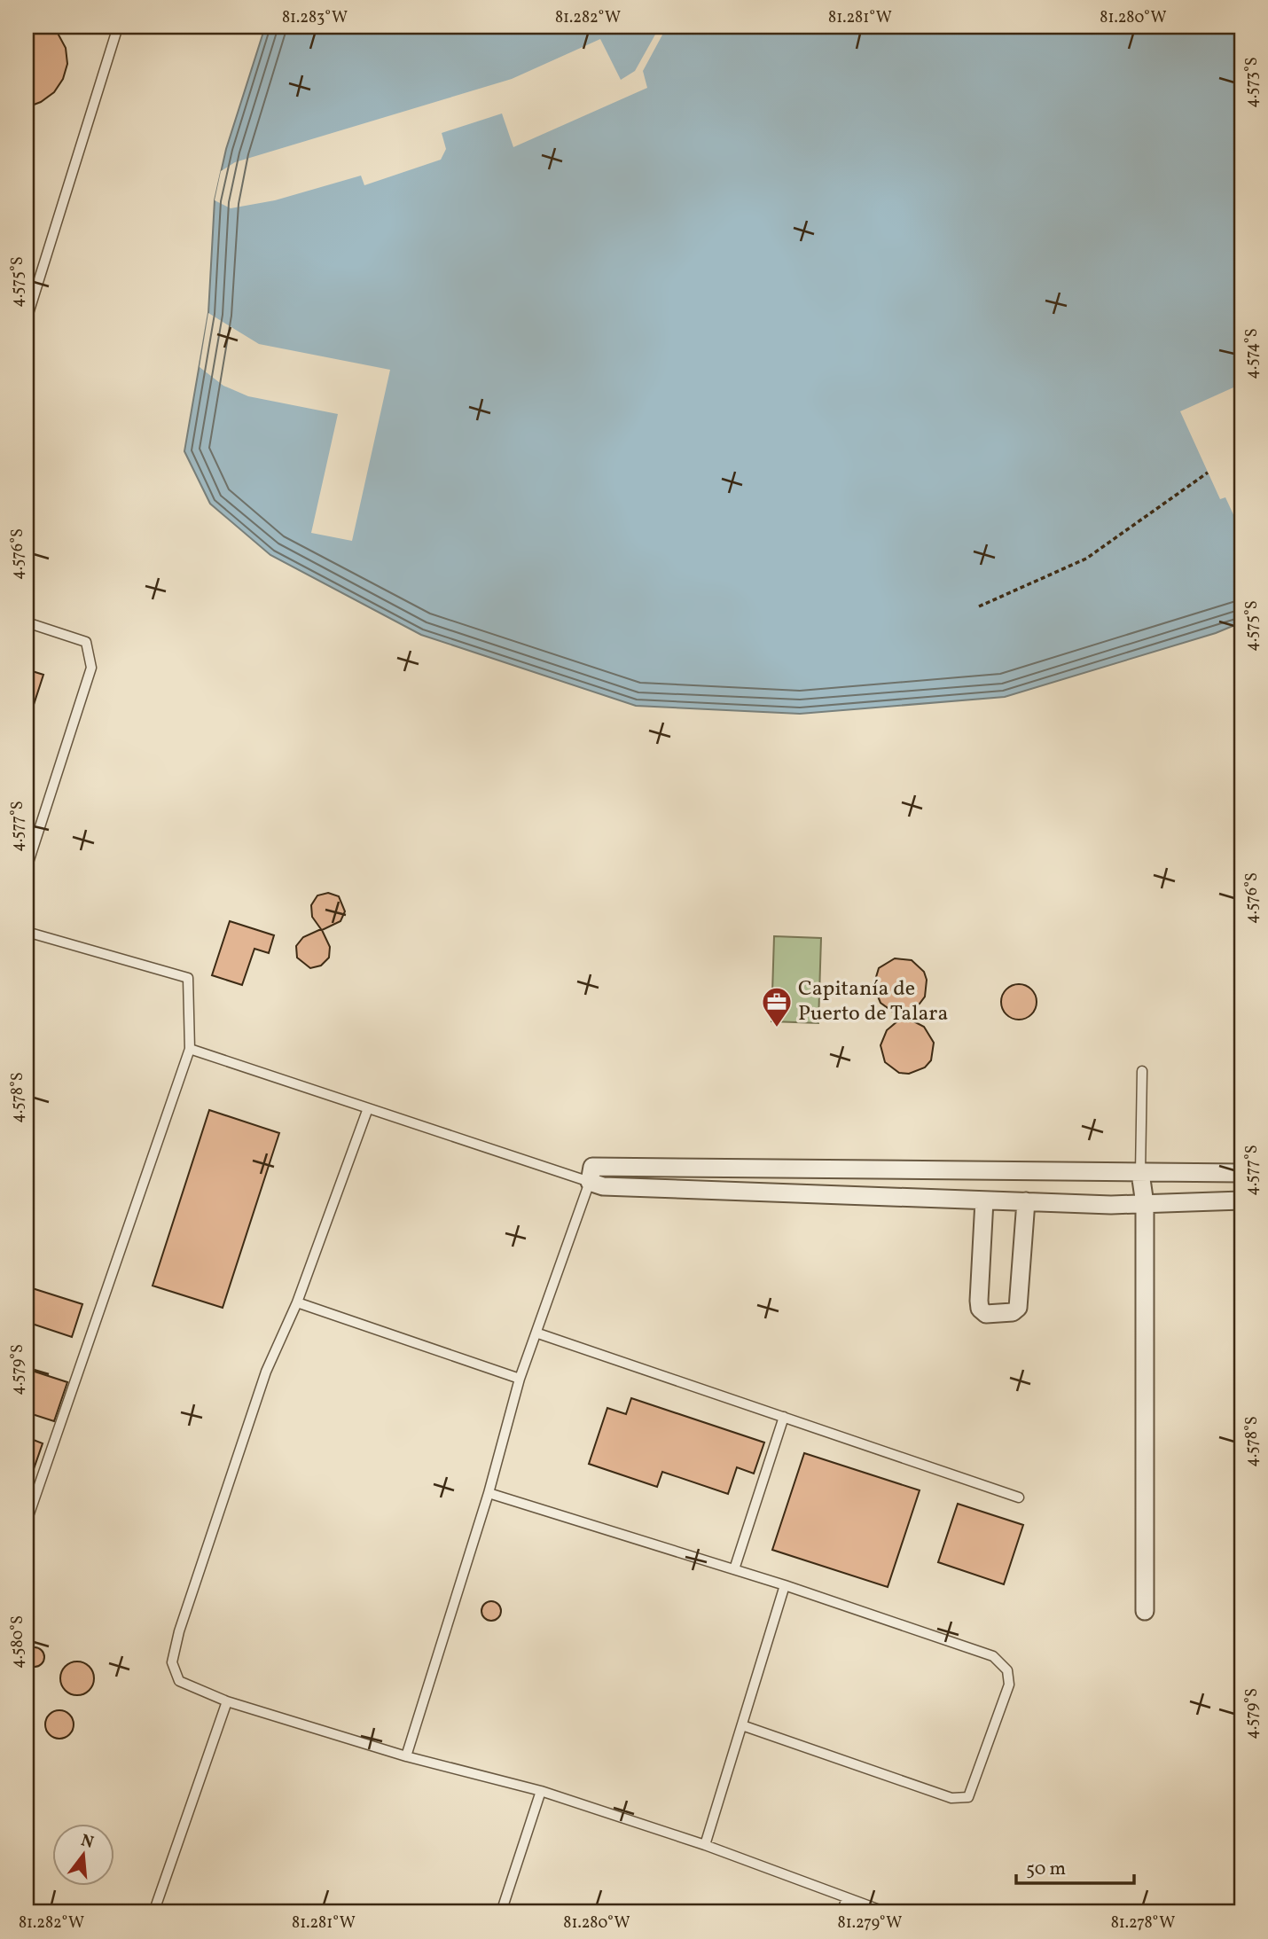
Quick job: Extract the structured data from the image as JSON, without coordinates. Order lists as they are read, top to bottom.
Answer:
{
  "places": {
    "office": ["Capitanía de Puerto de Talara"]
  },
  "scale_bar": "50 m",
  "north": "top",
  "coordinates": [
    "81.283°W",
    "81.282°W",
    "81.281°W",
    "81.280°W",
    "4.573°S",
    "4.575°S",
    "4.574°S",
    "4.576°S",
    "4.577°S",
    "4.578°S",
    "4.579°S",
    "4.580°S",
    "81.279°W",
    "81.278°W"
  ]
}
